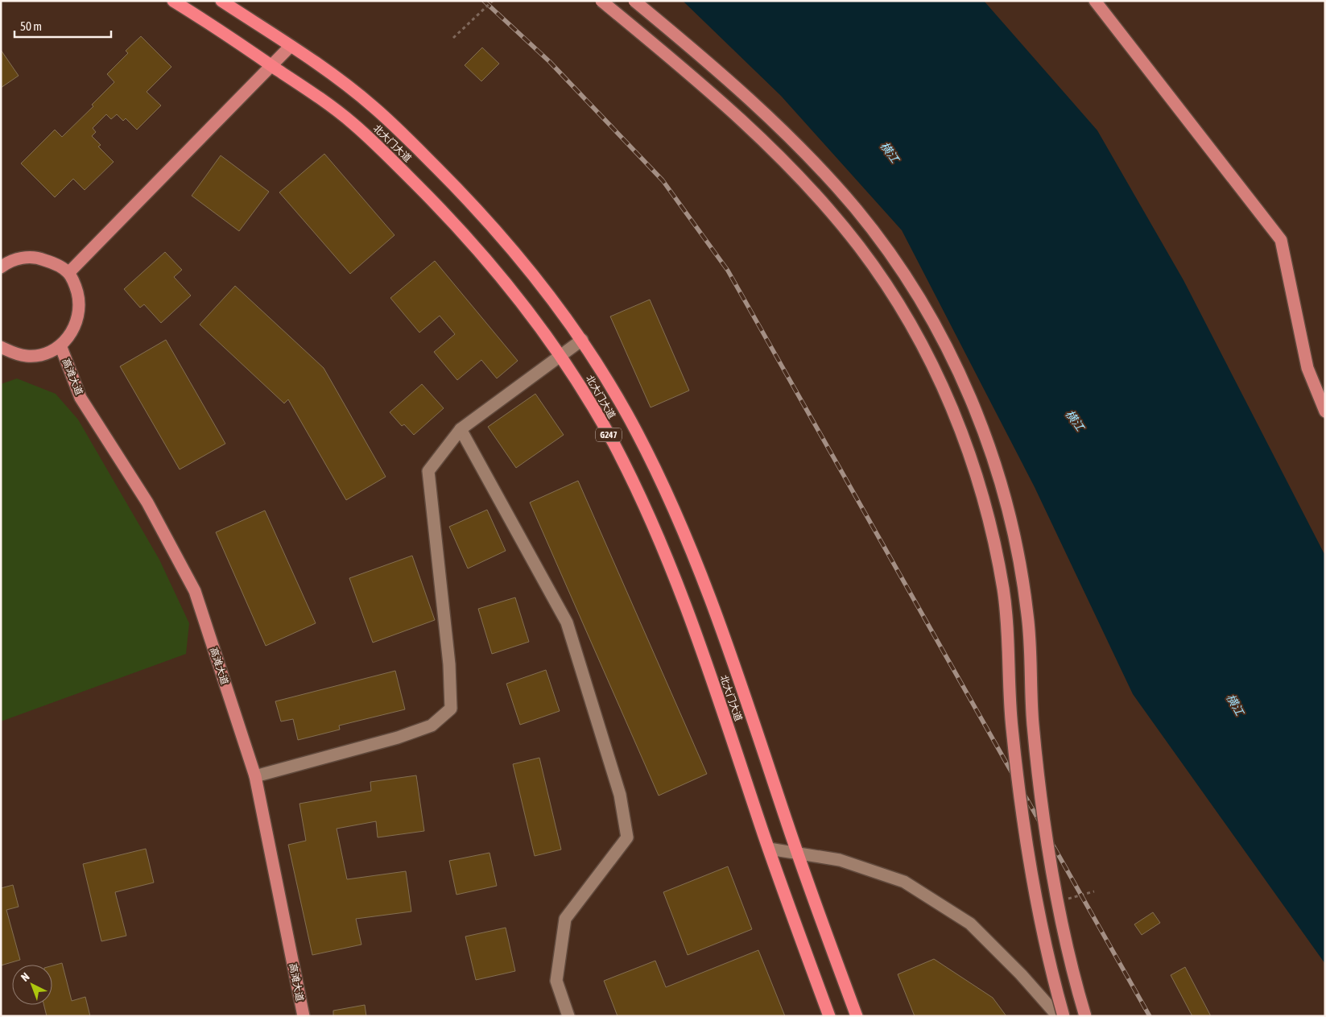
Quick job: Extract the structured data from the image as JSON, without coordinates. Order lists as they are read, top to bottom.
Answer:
{
  "streets": {
    "highway": ["北大门大道", "G247"],
    "main road": ["高滩大道"]
  },
  "water": ["横江"],
  "scale_bar": "50 m",
  "north": "top left"
}
